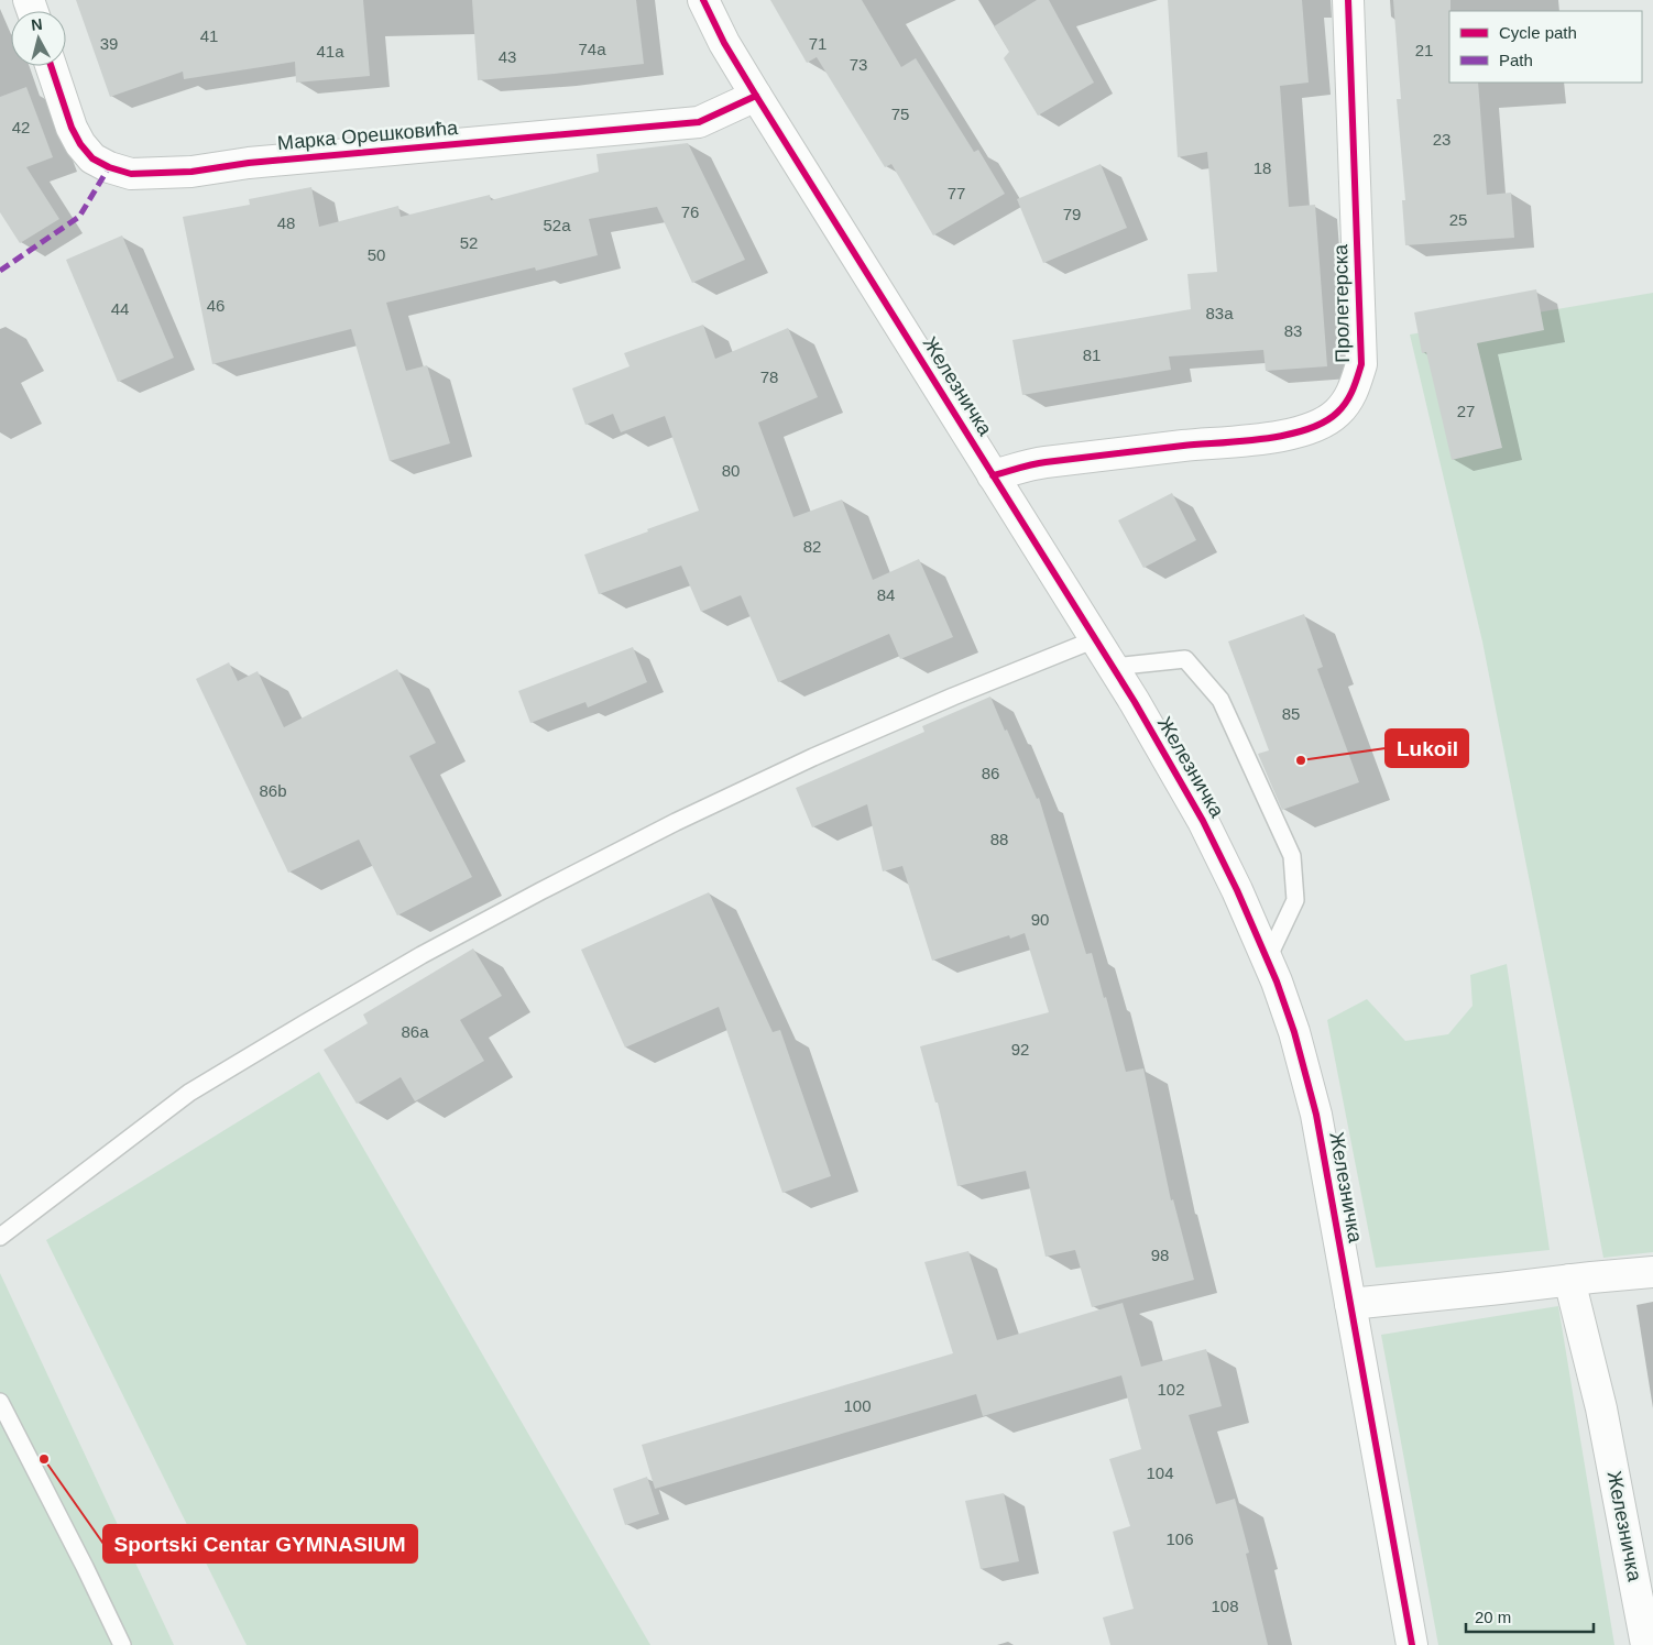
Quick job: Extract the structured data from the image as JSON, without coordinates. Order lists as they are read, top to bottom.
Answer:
{
  "streets": {
    "street": ["Марка Орешковића", "Пролетерска", "Железничка"]
  },
  "crossings": [
    ["Марка Орешковића", "Железничка"],
    ["Пролетерска", "Железничка"]
  ],
  "places": ["Lukoil", "Sportski Centar GYMNASIUM"],
  "house_numbers": [
    "41",
    "39",
    "71",
    "74a",
    "21",
    "41a",
    "43",
    "73",
    "75",
    "42",
    "23",
    "18",
    "77",
    "76",
    "79",
    "25",
    "48",
    "52a",
    "52",
    "50",
    "46",
    "44",
    "83a",
    "83",
    "81",
    "78",
    "27",
    "80",
    "82",
    "84",
    "85",
    "86",
    "86b",
    "88",
    "90",
    "86a",
    "92",
    "98",
    "102",
    "100",
    "104",
    "106",
    "108"
  ],
  "legend": ["Cycle path", "Path"],
  "scale_bar": "20 m",
  "north": "top"
}
